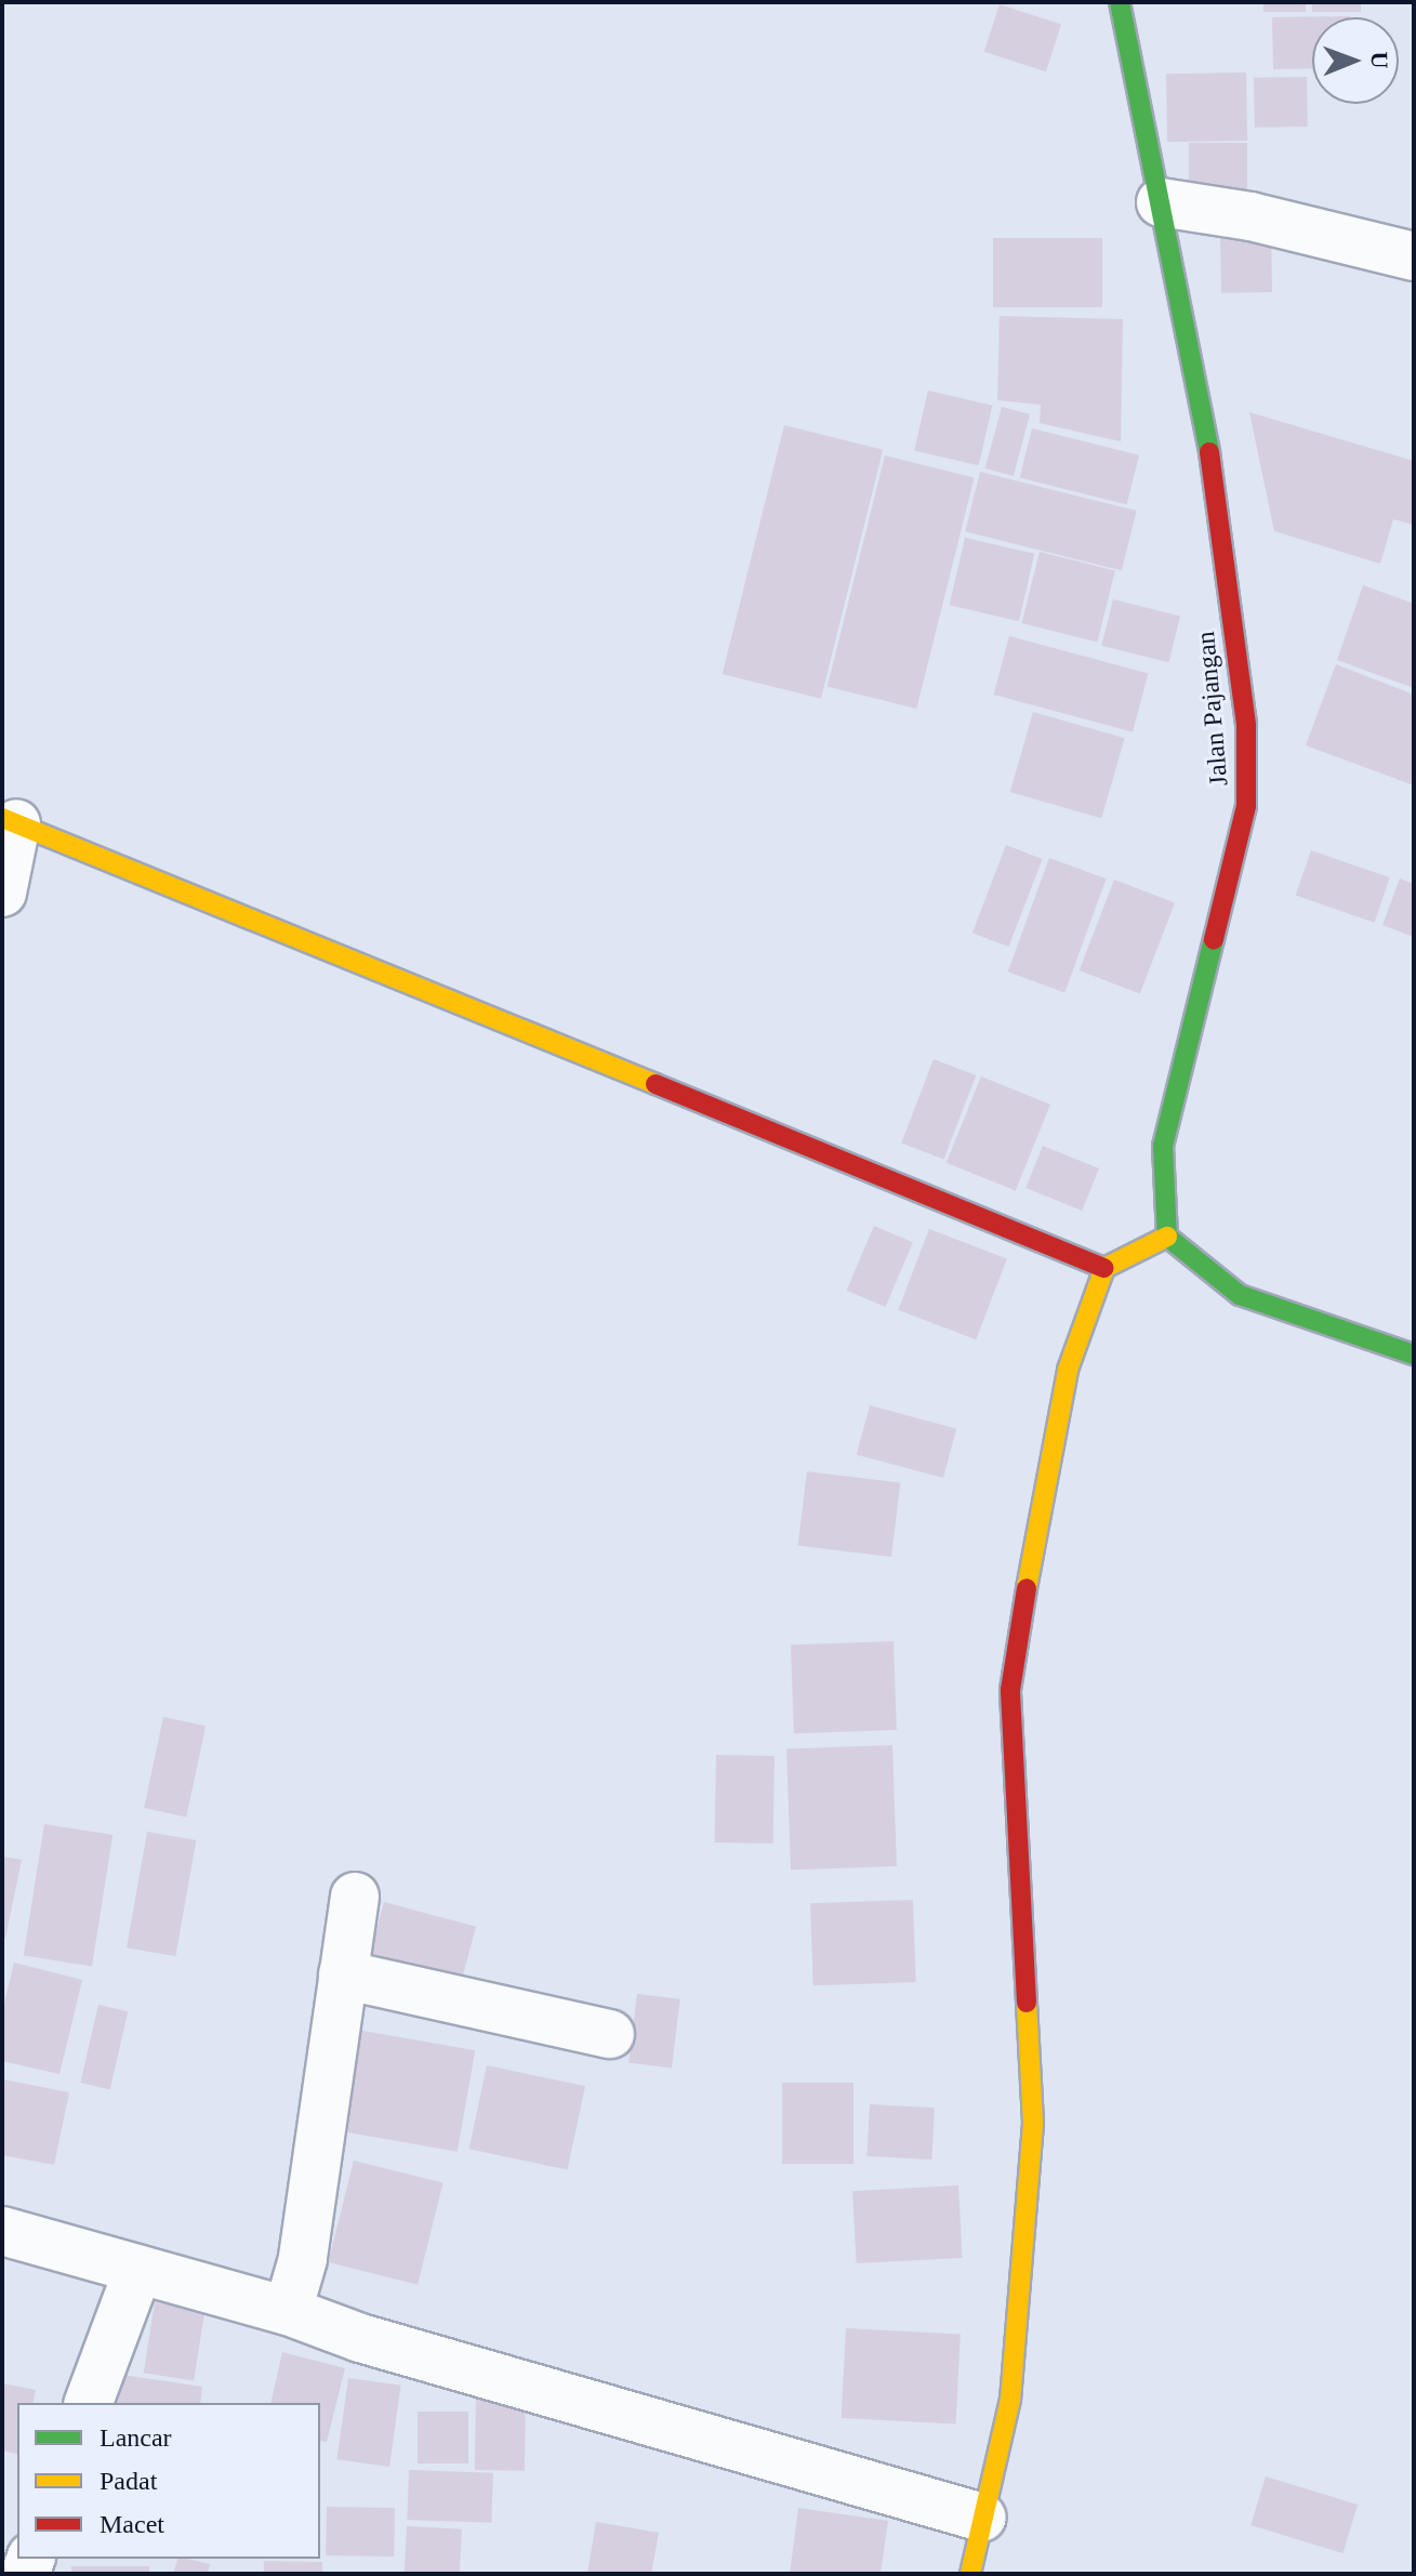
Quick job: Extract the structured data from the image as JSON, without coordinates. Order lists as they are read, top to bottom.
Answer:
{
  "streets": {
    "street": ["Jalan Pajangan"]
  },
  "legend": ["Lancar", "Padat", "Macet"],
  "north": "right"
}
